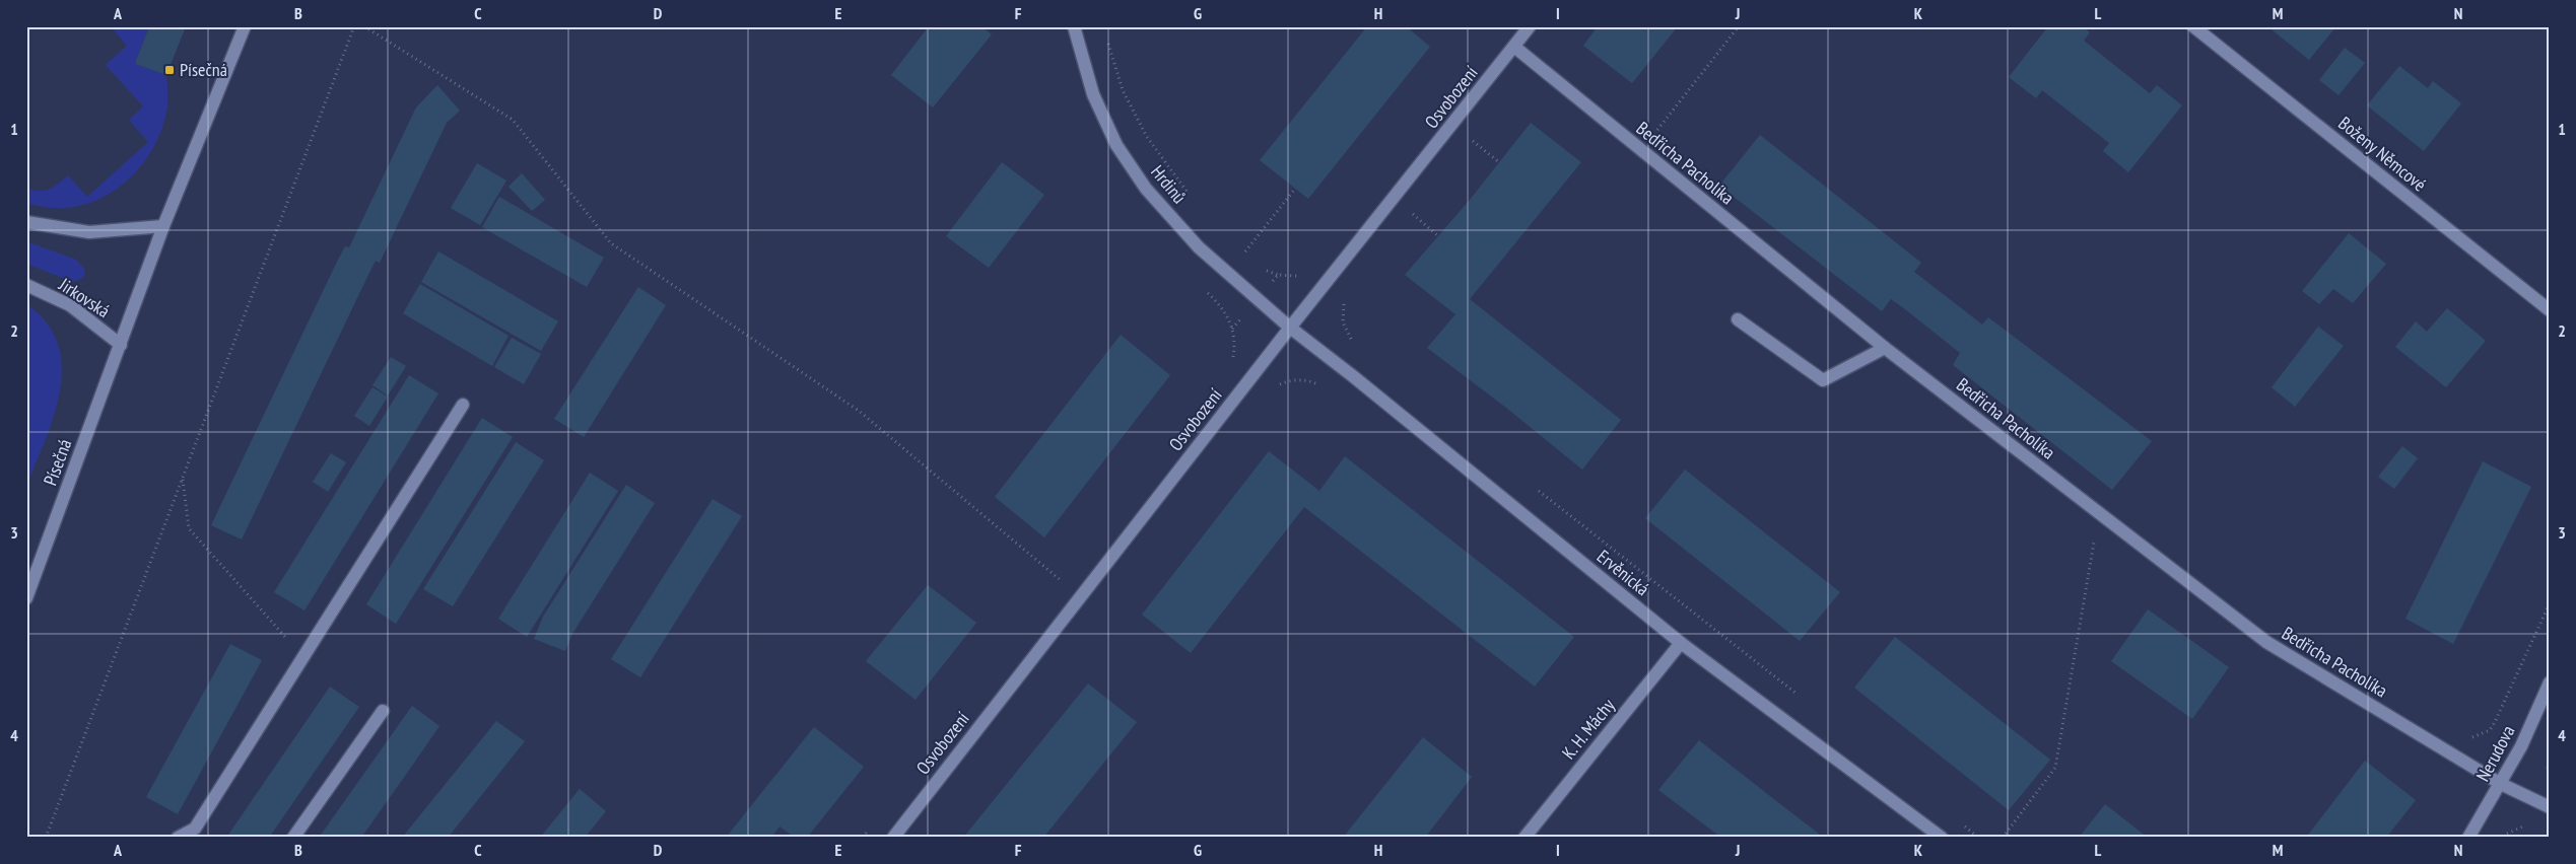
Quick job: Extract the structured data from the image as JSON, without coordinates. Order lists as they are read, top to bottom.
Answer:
{
  "streets": {
    "street": [
      "Osvobození",
      "Boženy Němcové",
      "Bedřicha Pacholíka",
      "Hrdinů",
      "Jirkovská",
      "Písečná",
      "Ervěnická",
      "K. H. Máchy",
      "Nerudova"
    ]
  },
  "crossings": [
    ["Osvobození", "Bedřicha Pacholíka"],
    ["Osvobození", "Hrdinů"],
    ["Osvobození", "Ervěnická"],
    ["Bedřicha Pacholíka", "Nerudova"],
    ["Hrdinů", "Ervěnická"],
    ["Jirkovská", "Písečná"],
    ["Ervěnická", "K. H. Máchy"]
  ],
  "places": {
    "transit": ["Písečná"]
  },
  "grid": {
    "columns": [
      "A",
      "B",
      "C",
      "D",
      "E",
      "F",
      "G",
      "H",
      "I",
      "J",
      "K",
      "L",
      "M",
      "N"
    ],
    "rows": [
      "1",
      "2",
      "3",
      "4"
    ]
  }
}
